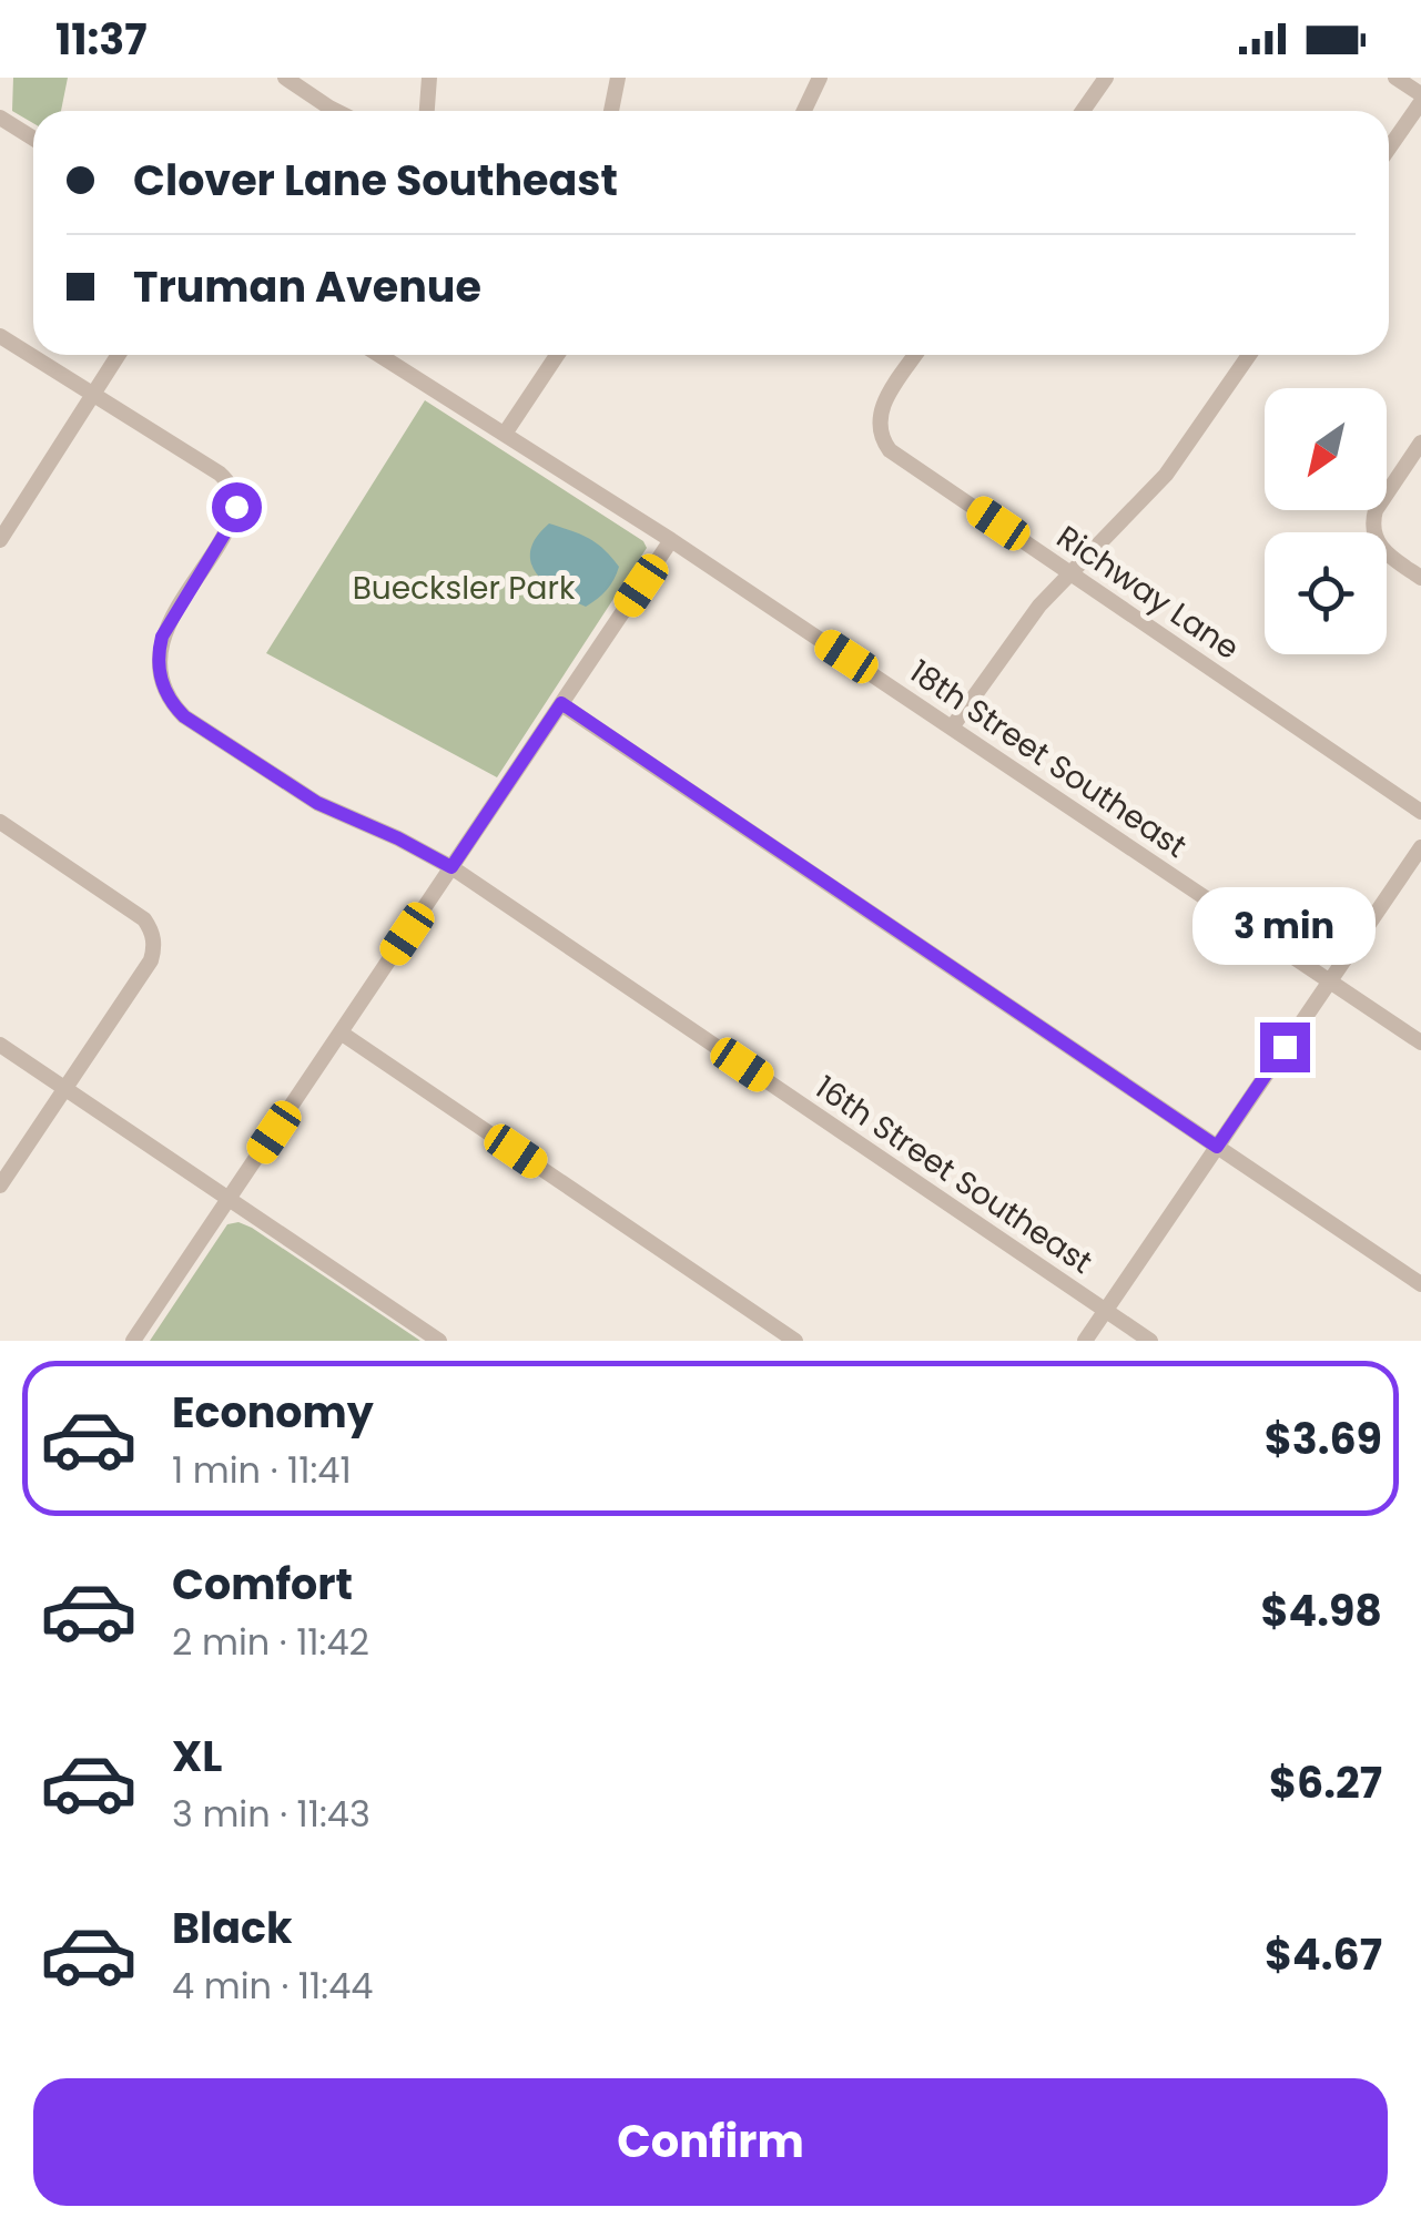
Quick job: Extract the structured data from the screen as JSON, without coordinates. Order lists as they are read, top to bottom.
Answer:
{
  "streets": {
    "street": ["Richway Lane", "18th Street Southeast", "16th Street Southeast"]
  },
  "parks": ["Buecksler Park"],
  "north": "bottom left",
  "page": {
    "status": "11:37",
    "banner": ["Clover Lane Southeast", "Truman Avenue"],
    "bubble": "3 min",
    "list": [
      {
        "name": "Economy",
        "note": "1 min · 11:41",
        "value": "$3.69"
      },
      {
        "name": "Comfort",
        "note": "2 min · 11:42",
        "value": "$4.98"
      },
      {
        "name": "XL",
        "note": "3 min · 11:43",
        "value": "$6.27"
      },
      {
        "name": "Black",
        "note": "4 min · 11:44",
        "value": "$4.67"
      }
    ],
    "buttons": "Confirm"
  }
}
